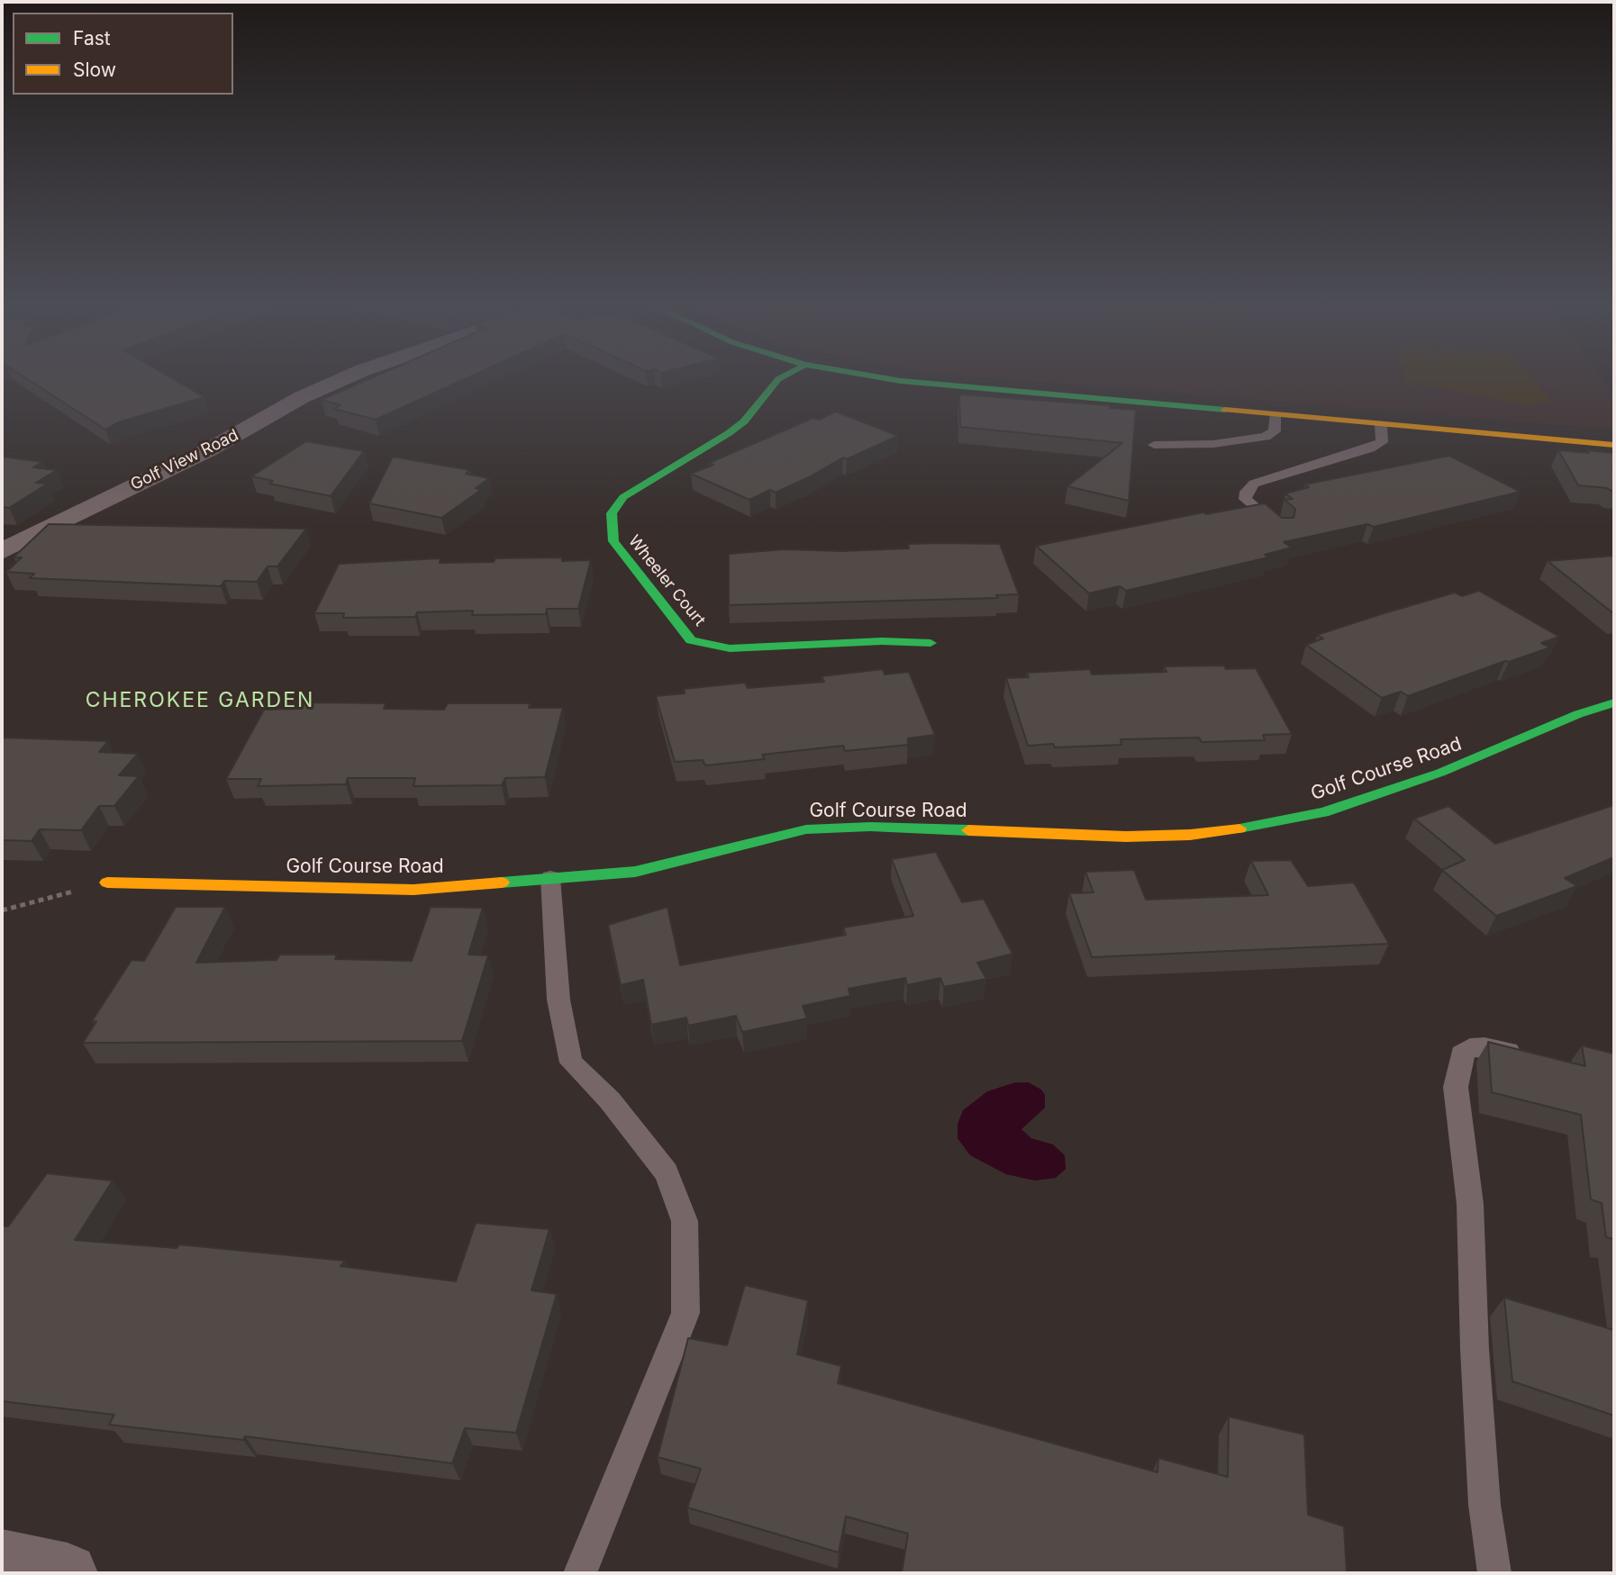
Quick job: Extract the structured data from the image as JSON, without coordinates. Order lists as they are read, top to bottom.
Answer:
{
  "streets": {
    "street": ["Golf View Road", "Wheeler Court", "Golf Course Road"]
  },
  "districts": ["CHEROKEE GARDEN"],
  "legend": ["Fast", "Slow"]
}
